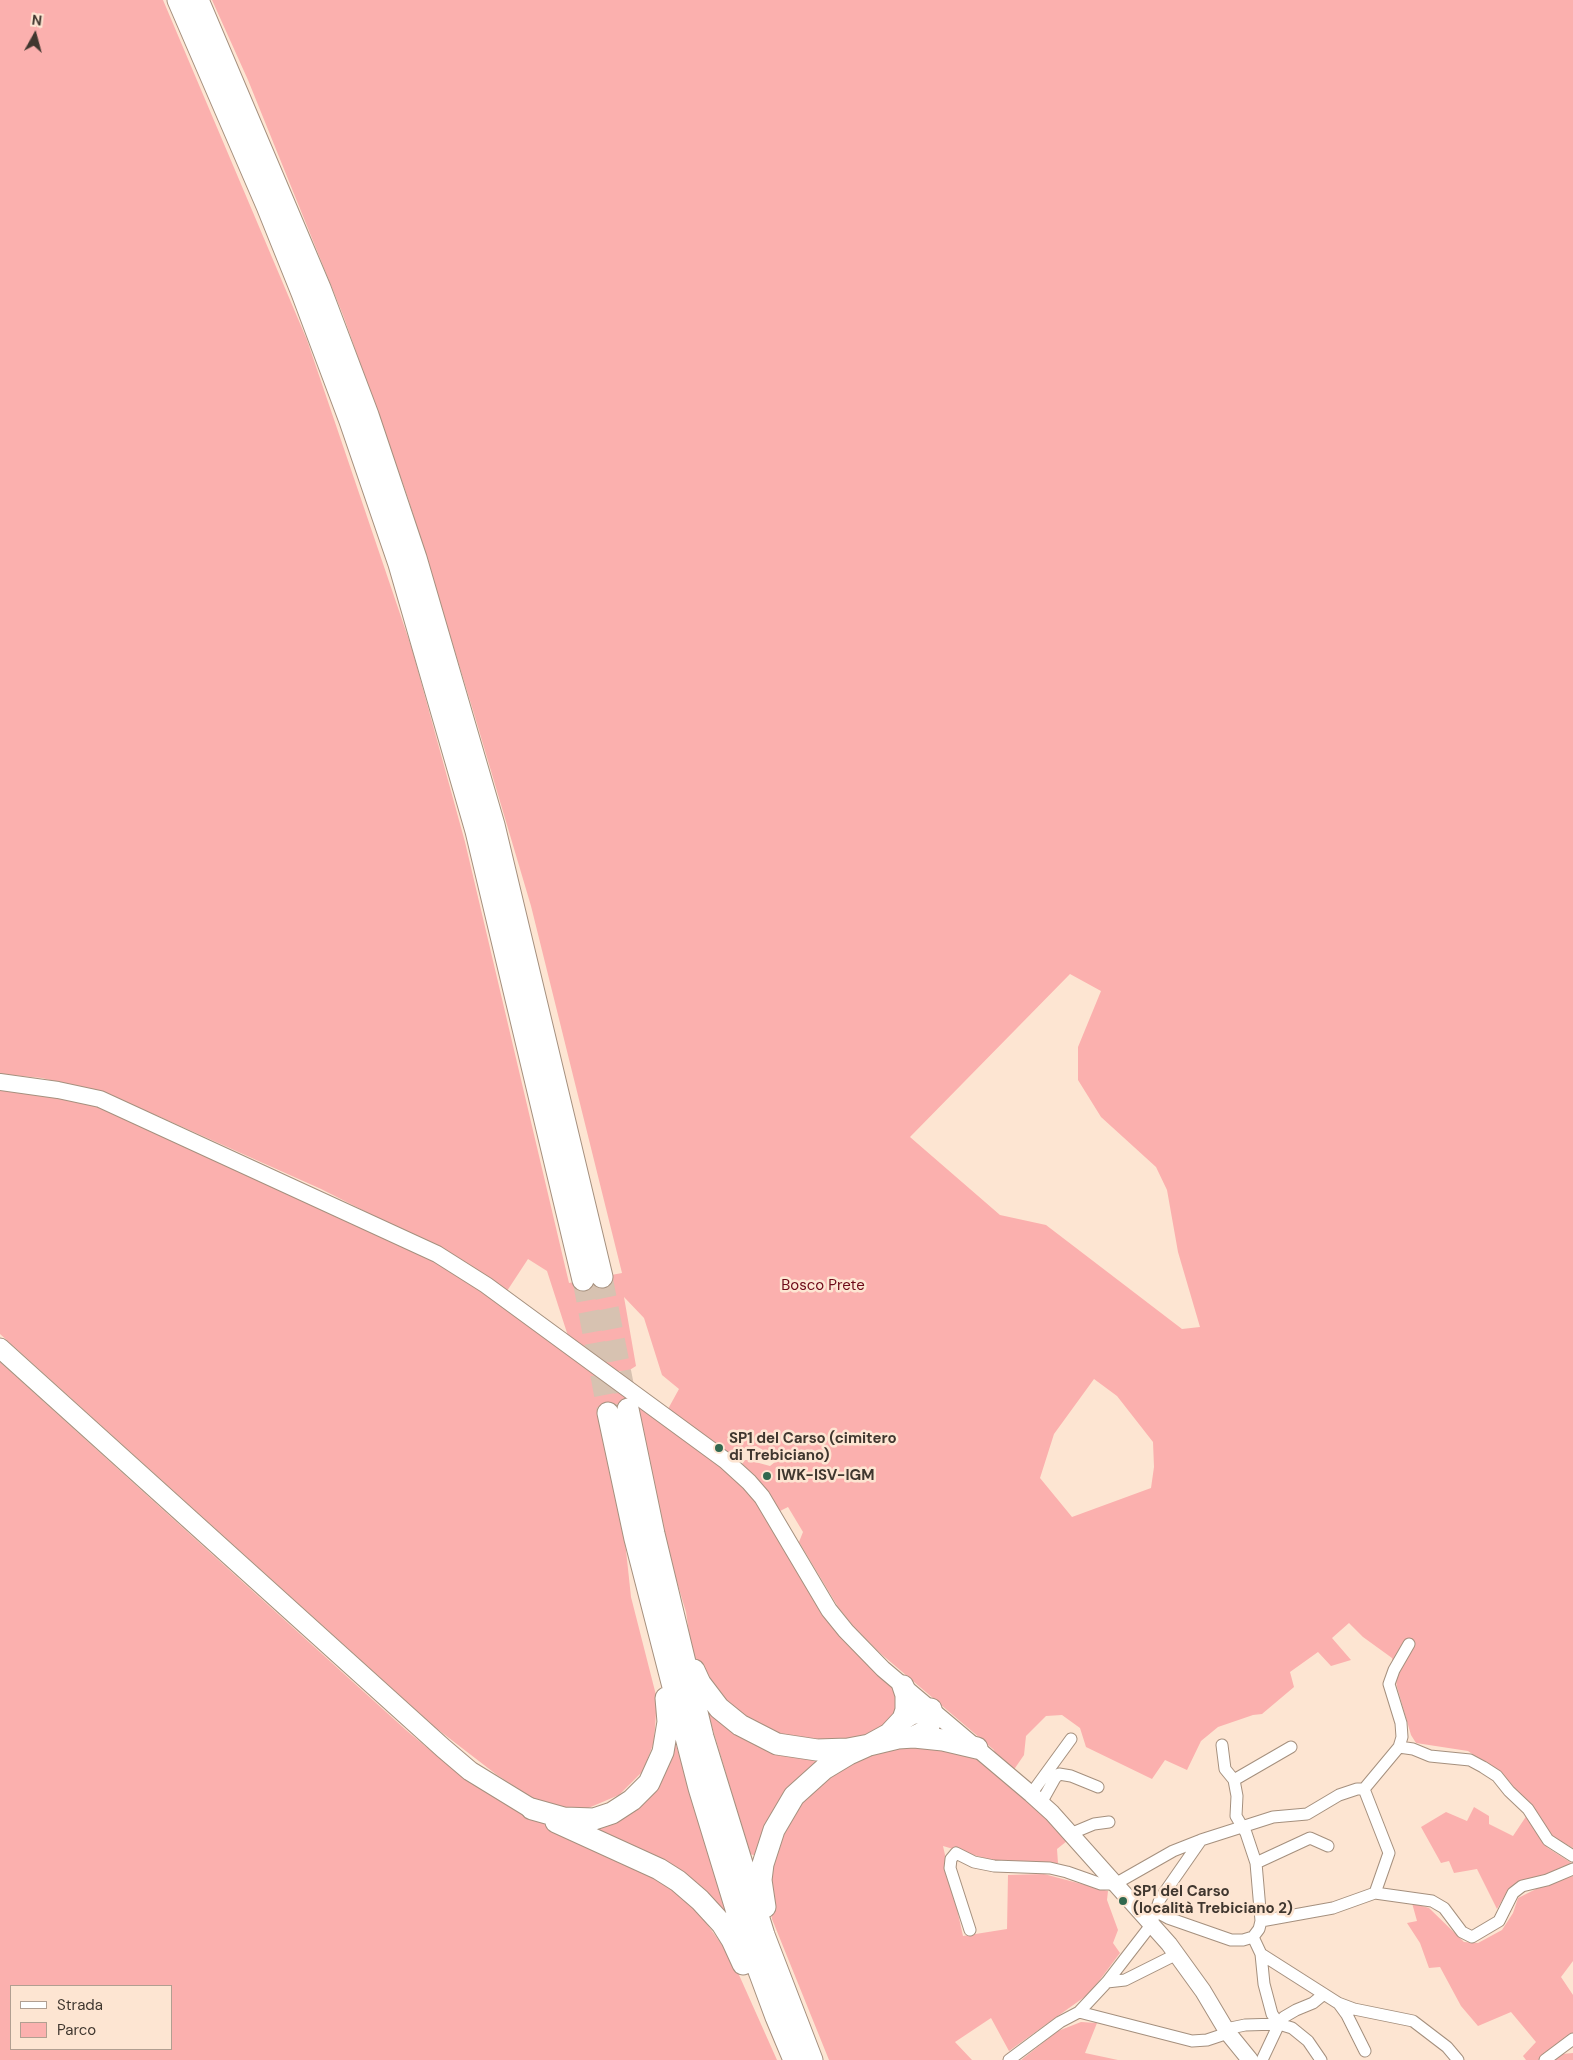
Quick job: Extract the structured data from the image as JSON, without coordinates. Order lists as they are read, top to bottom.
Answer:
{
  "parks": ["Bosco Prete"],
  "places": ["SP1 del Carso (cimitero di Trebiciano)", "IWK-ISV-IGM", "SP1 del Carso (località Trebiciano 2)"],
  "legend": ["Strada", "Parco"],
  "north": "top"
}
